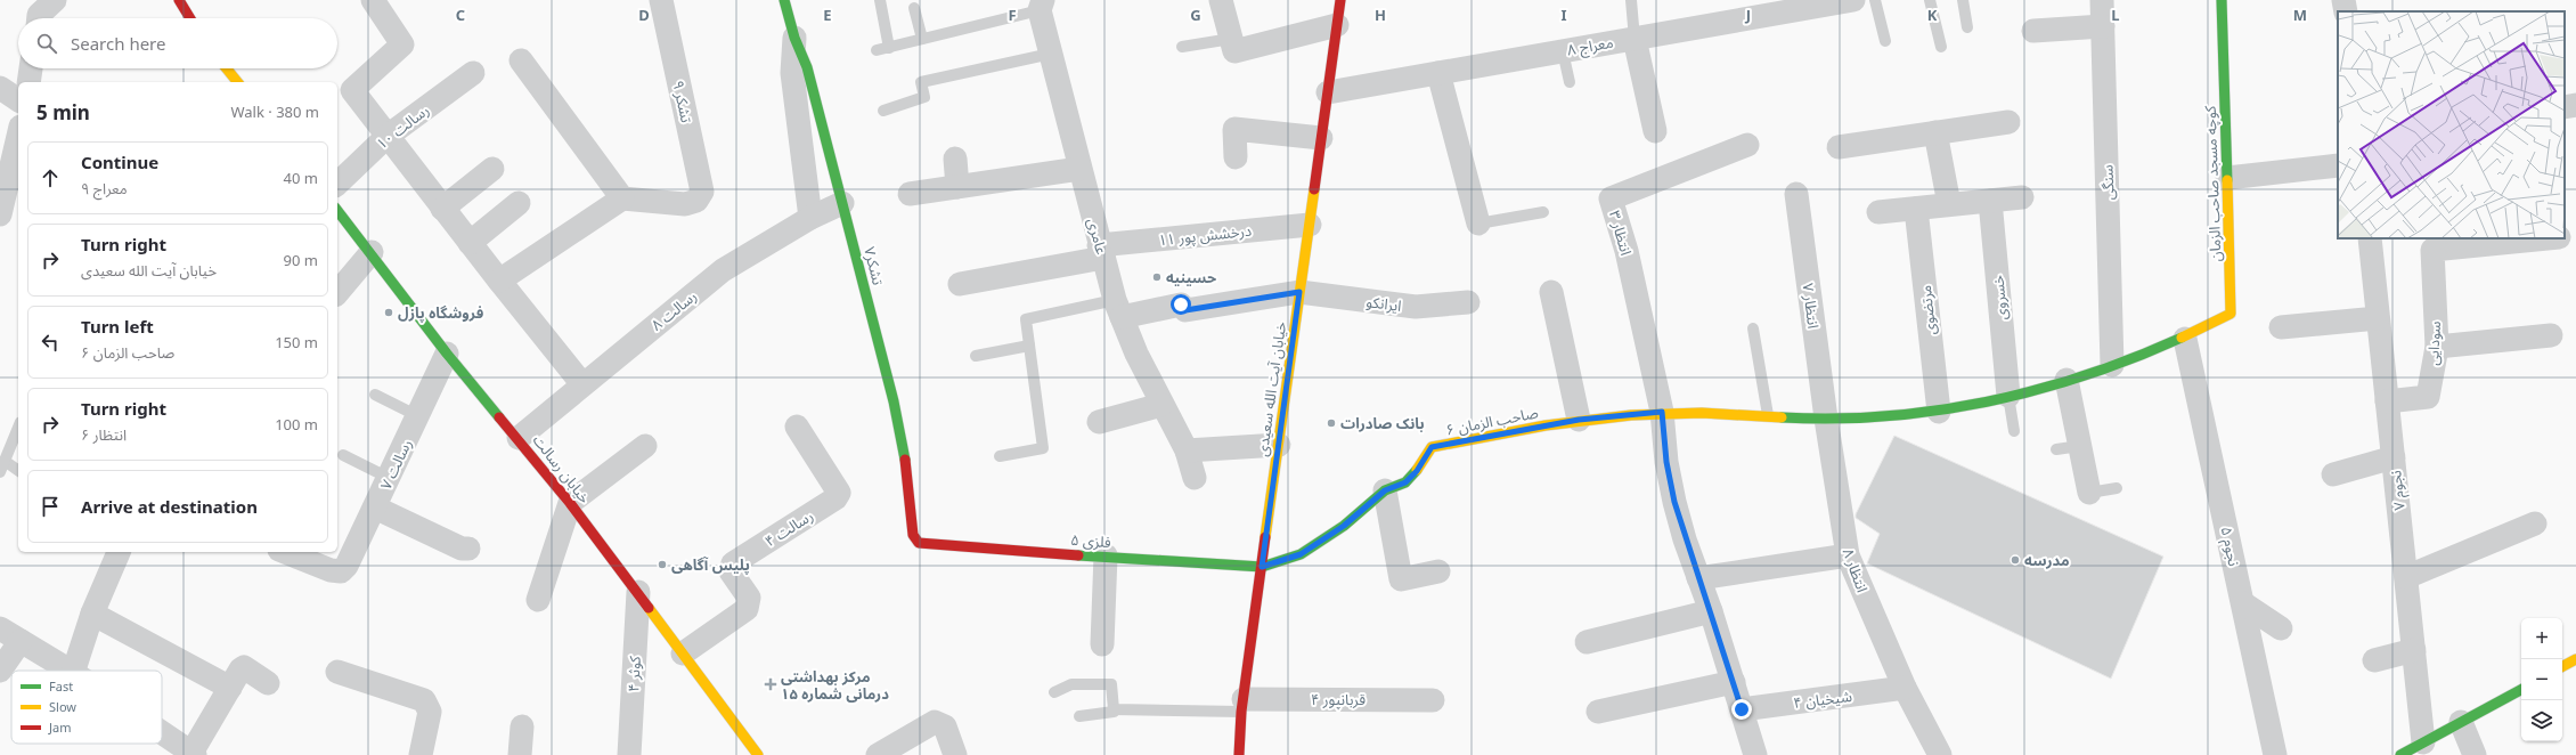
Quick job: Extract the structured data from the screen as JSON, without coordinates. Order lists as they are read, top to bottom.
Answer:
{
  "streets": {
    "street": [
      "معراج ۸",
      "تشکر ۹",
      "رسالت ۱۰",
      "سنگی",
      "کوچه مسجد صاحب الزمان",
      "انتظار ۳",
      "درخشش پور ۱۱",
      "عامری",
      "تشکر۷",
      "خسروی",
      "ایرانکو",
      "انتظار ۷",
      "رسالت ۸",
      "مرتضوی",
      "سودایی",
      "خیابان آیت الله سعیدی",
      "صاحب الزمان ۶",
      "رسالت ۷",
      "خیابان رسالت",
      "نجوم ۷",
      "رسالت ۴",
      "فلزی ۵",
      "نجوم ۵",
      "انتظار ۸",
      "کوثر ۴",
      "قربانپور ۴",
      "شیخیان ۴"
    ]
  },
  "crossings": [
    ["معراج ۸", "خیابان آیت الله سعیدی"],
    ["سنگی", "صاحب الزمان ۶"],
    ["کوچه مسجد صاحب الزمان", "صاحب الزمان ۶"],
    ["کوچه مسجد صاحب الزمان", "نجوم ۵"],
    ["انتظار ۳", "صاحب الزمان ۶"],
    ["درخشش پور ۱۱", "عامری"],
    ["درخشش پور ۱۱", "خیابان آیت الله سعیدی"],
    ["عامری", "ایرانکو"],
    ["تشکر۷", "رسالت ۸"],
    ["تشکر۷", "فلزی ۵"],
    ["خسروی", "صاحب الزمان ۶"],
    ["ایرانکو", "خیابان آیت الله سعیدی"],
    ["انتظار ۷", "صاحب الزمان ۶"],
    ["انتظار ۷", "انتظار ۸"],
    ["رسالت ۸", "خیابان رسالت"],
    ["مرتضوی", "صاحب الزمان ۶"],
    ["سودایی", "نجوم ۷"],
    ["خیابان آیت الله سعیدی", "صاحب الزمان ۶"],
    ["خیابان آیت الله سعیدی", "فلزی ۵"],
    ["خیابان آیت الله سعیدی", "قربانپور ۴"],
    ["صاحب الزمان ۶", "فلزی ۵"],
    ["صاحب الزمان ۶", "نجوم ۵"],
    ["صاحب الزمان ۶", "انتظار ۸"],
    ["رسالت ۷", "خیابان رسالت"],
    ["خیابان رسالت", "رسالت ۴"],
    ["خیابان رسالت", "کوثر ۴"],
    ["انتظار ۸", "شیخیان ۴"]
  ],
  "places": {
    "other": [
      "حسینیه",
      "فروشگاه پازل",
      "بانک صادرات",
      "مدرسه",
      "پلیس آگاهی"
    ],
    "health": ["مرکز بهداشتی درمانی شماره ۱۵"]
  },
  "legend": ["Fast", "Slow", "Jam"],
  "page": {
    "search": "Search here",
    "heading": ["5 min", "Walk · 380 m"],
    "list": [
      ["Continue", "معراج ۹", "40 m"],
      ["Turn right", "خیابان آیت الله سعیدی", "90 m"],
      ["Turn left", "صاحب الزمان ۶", "150 m"],
      ["Turn right", "انتظار ۶", "100 m"],
      "Arrive at destination"
    ],
    "map_buttons": ["+", "−"]
  },
  "grid": {
    "columns": [
      "C",
      "D",
      "E",
      "F",
      "G",
      "H",
      "I",
      "J",
      "K",
      "L",
      "M"
    ]
  }
}
